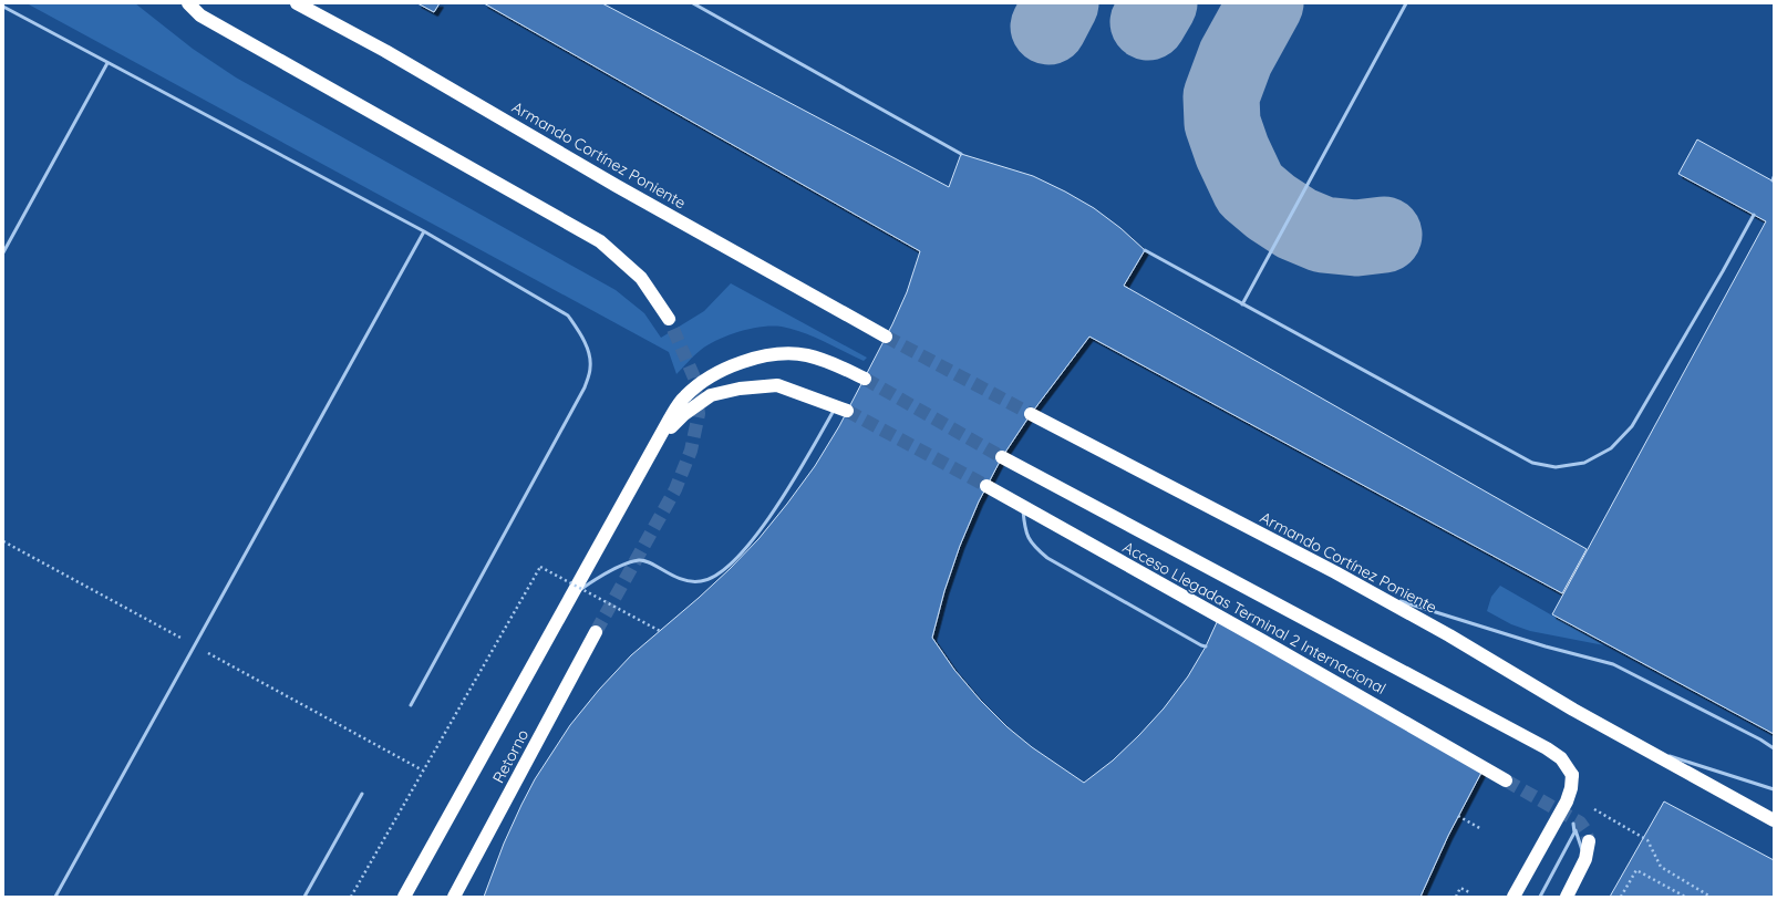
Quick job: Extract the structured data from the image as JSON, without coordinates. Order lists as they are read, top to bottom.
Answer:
{
  "streets": {
    "highway": ["Armando Cortínez Poniente", "Acceso Llegadas Terminal 2 Internacional", "Retorno"]
  }
}
